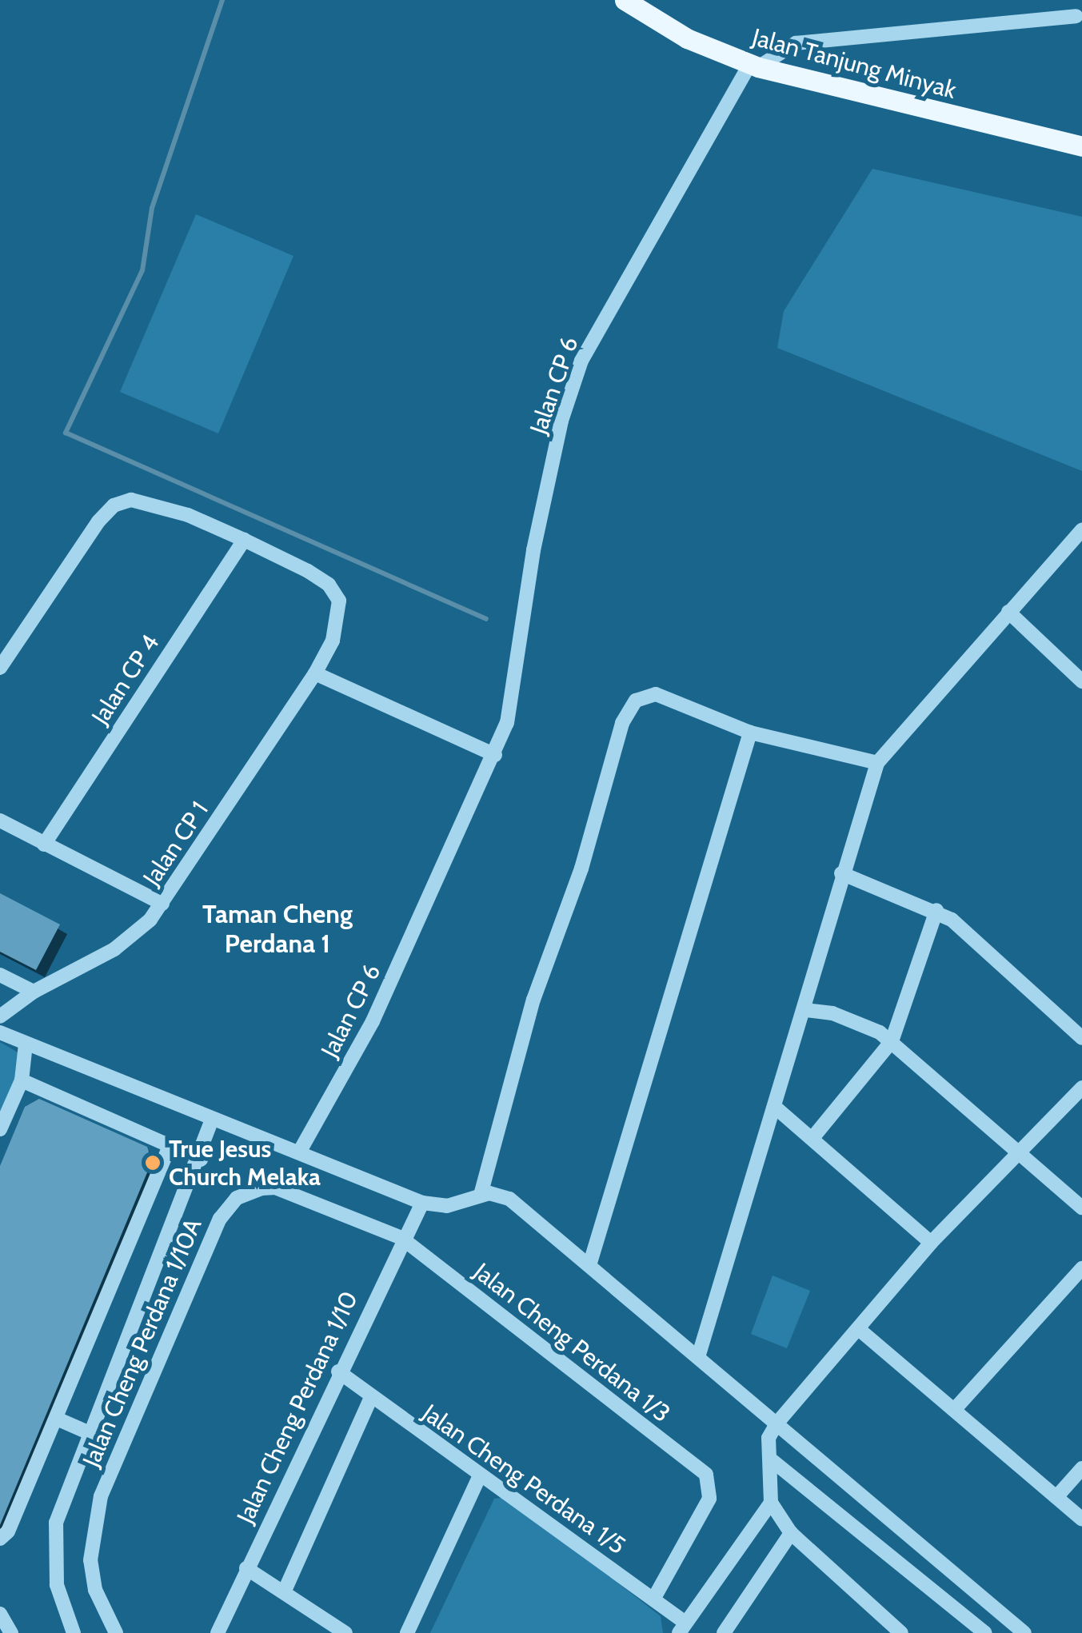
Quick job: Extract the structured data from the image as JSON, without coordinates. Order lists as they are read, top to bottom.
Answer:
{
  "streets": {
    "main road": ["Jalan Tanjung Minyak"],
    "street": [
      "Jalan CP 6",
      "Jalan CP 4",
      "Jalan CP 1",
      "Jalan Cheng Perdana 1/10A",
      "Jalan Cheng Perdana 1/3",
      "Jalan Cheng Perdana 1/10",
      "Jalan Cheng Perdana 1/5"
    ]
  },
  "crossings": [
    ["Jalan Tanjung Minyak", "Jalan CP 6"],
    ["Jalan CP 4", "Jalan CP 1"],
    ["Jalan Cheng Perdana 1/10A", "Jalan Cheng Perdana 1/3"],
    ["Jalan Cheng Perdana 1/10A", "Jalan Cheng Perdana 1/10"],
    ["Jalan Cheng Perdana 1/3", "Jalan Cheng Perdana 1/10"],
    ["Jalan Cheng Perdana 1/3", "Jalan Cheng Perdana 1/5"],
    ["Jalan Cheng Perdana 1/10", "Jalan Cheng Perdana 1/5"]
  ],
  "districts": ["Taman Cheng Perdana 1"],
  "places": ["True Jesus Church Melaka"]
}
